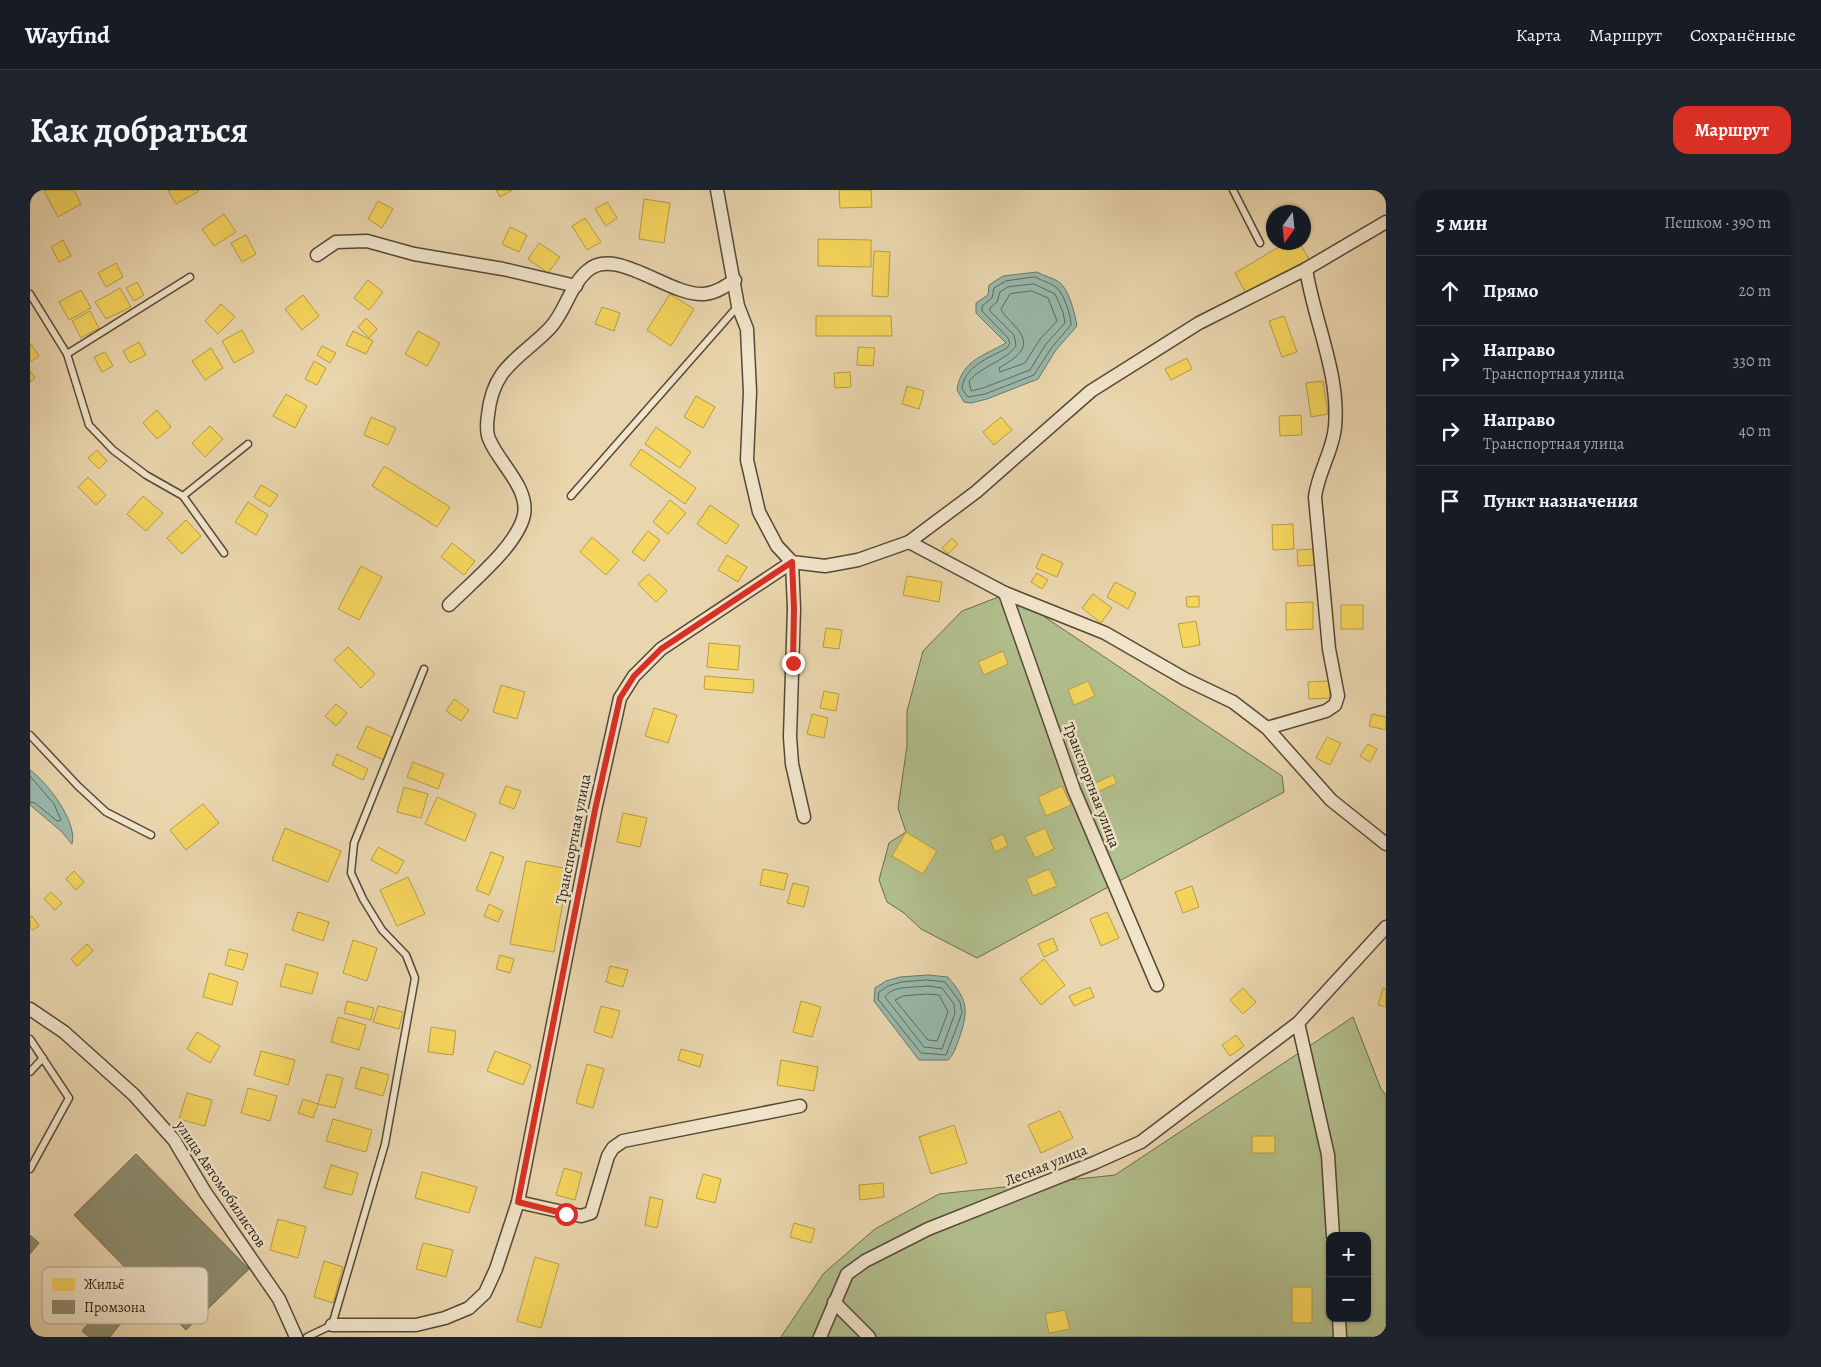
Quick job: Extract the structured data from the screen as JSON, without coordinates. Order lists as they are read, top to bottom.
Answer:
{
  "streets": {
    "street": ["Транспортная улица", "Лесная улица", "улица Автомобилистов"]
  },
  "legend": ["Жильё", "Промзона"],
  "north": "bottom",
  "page": {
    "header": "Wayfind",
    "nav": ["Карта", "Маршрут", "Сохранённые"],
    "title": "Как добраться",
    "buttons": "Маршрут",
    "heading": ["5 мин", "Пешком · 390 m"],
    "list": [
      ["Прямо", "20 m"],
      ["Направо", "Транспортная улица", "330 m"],
      ["Направо", "Транспортная улица", "40 m"],
      "Пункт назначения"
    ],
    "map_buttons": ["+", "−"]
  }
}
